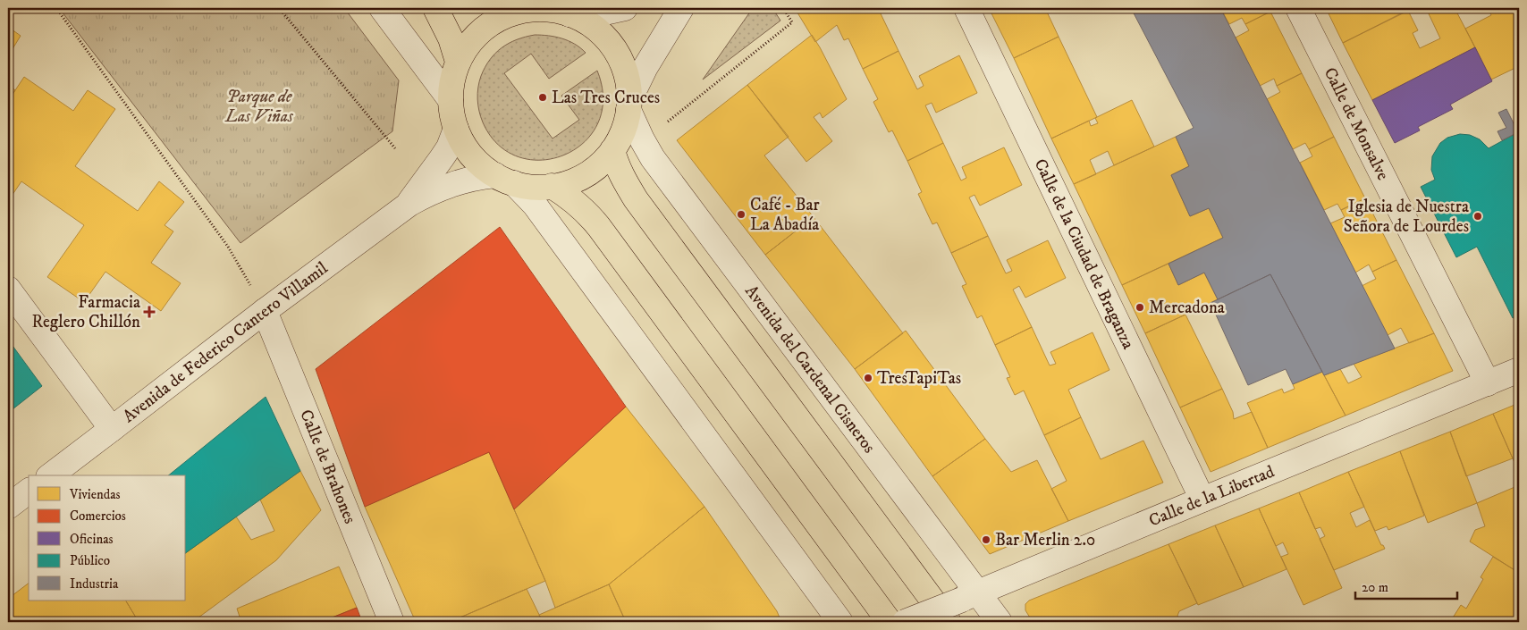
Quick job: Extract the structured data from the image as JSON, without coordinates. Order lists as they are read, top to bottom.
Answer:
{
  "streets": {
    "highway": ["Avenida del Cardenal Cisneros"],
    "street": [
      "Calle de Monsalve",
      "Calle de la Ciudad de Braganza",
      "Avenida de Federico Cantero Villamil",
      "Calle de Brahones",
      "Calle de la Libertad"
    ]
  },
  "crossings": [
    ["Calle de Monsalve", "Calle de la Libertad"],
    ["Calle de la Ciudad de Braganza", "Calle de la Libertad"],
    ["Avenida de Federico Cantero Villamil", "Avenida del Cardenal Cisneros"],
    ["Avenida de Federico Cantero Villamil", "Calle de Brahones"],
    ["Avenida del Cardenal Cisneros", "Calle de la Libertad"]
  ],
  "parks": ["Parque de Las Viñas"],
  "places": {
    "other": [
      "Las Tres Cruces",
      "Café - Bar La Abadía",
      "Iglesia de Nuestra Señora de Lourdes",
      "Mercadona",
      "TresTapiTas",
      "Bar Merlin 2.0"
    ],
    "health": ["Farmacia Reglero Chillón"]
  },
  "legend": [
    "Viviendas",
    "Comercios",
    "Oficinas",
    "Público",
    "Industria"
  ],
  "scale_bar": "20 m"
}
